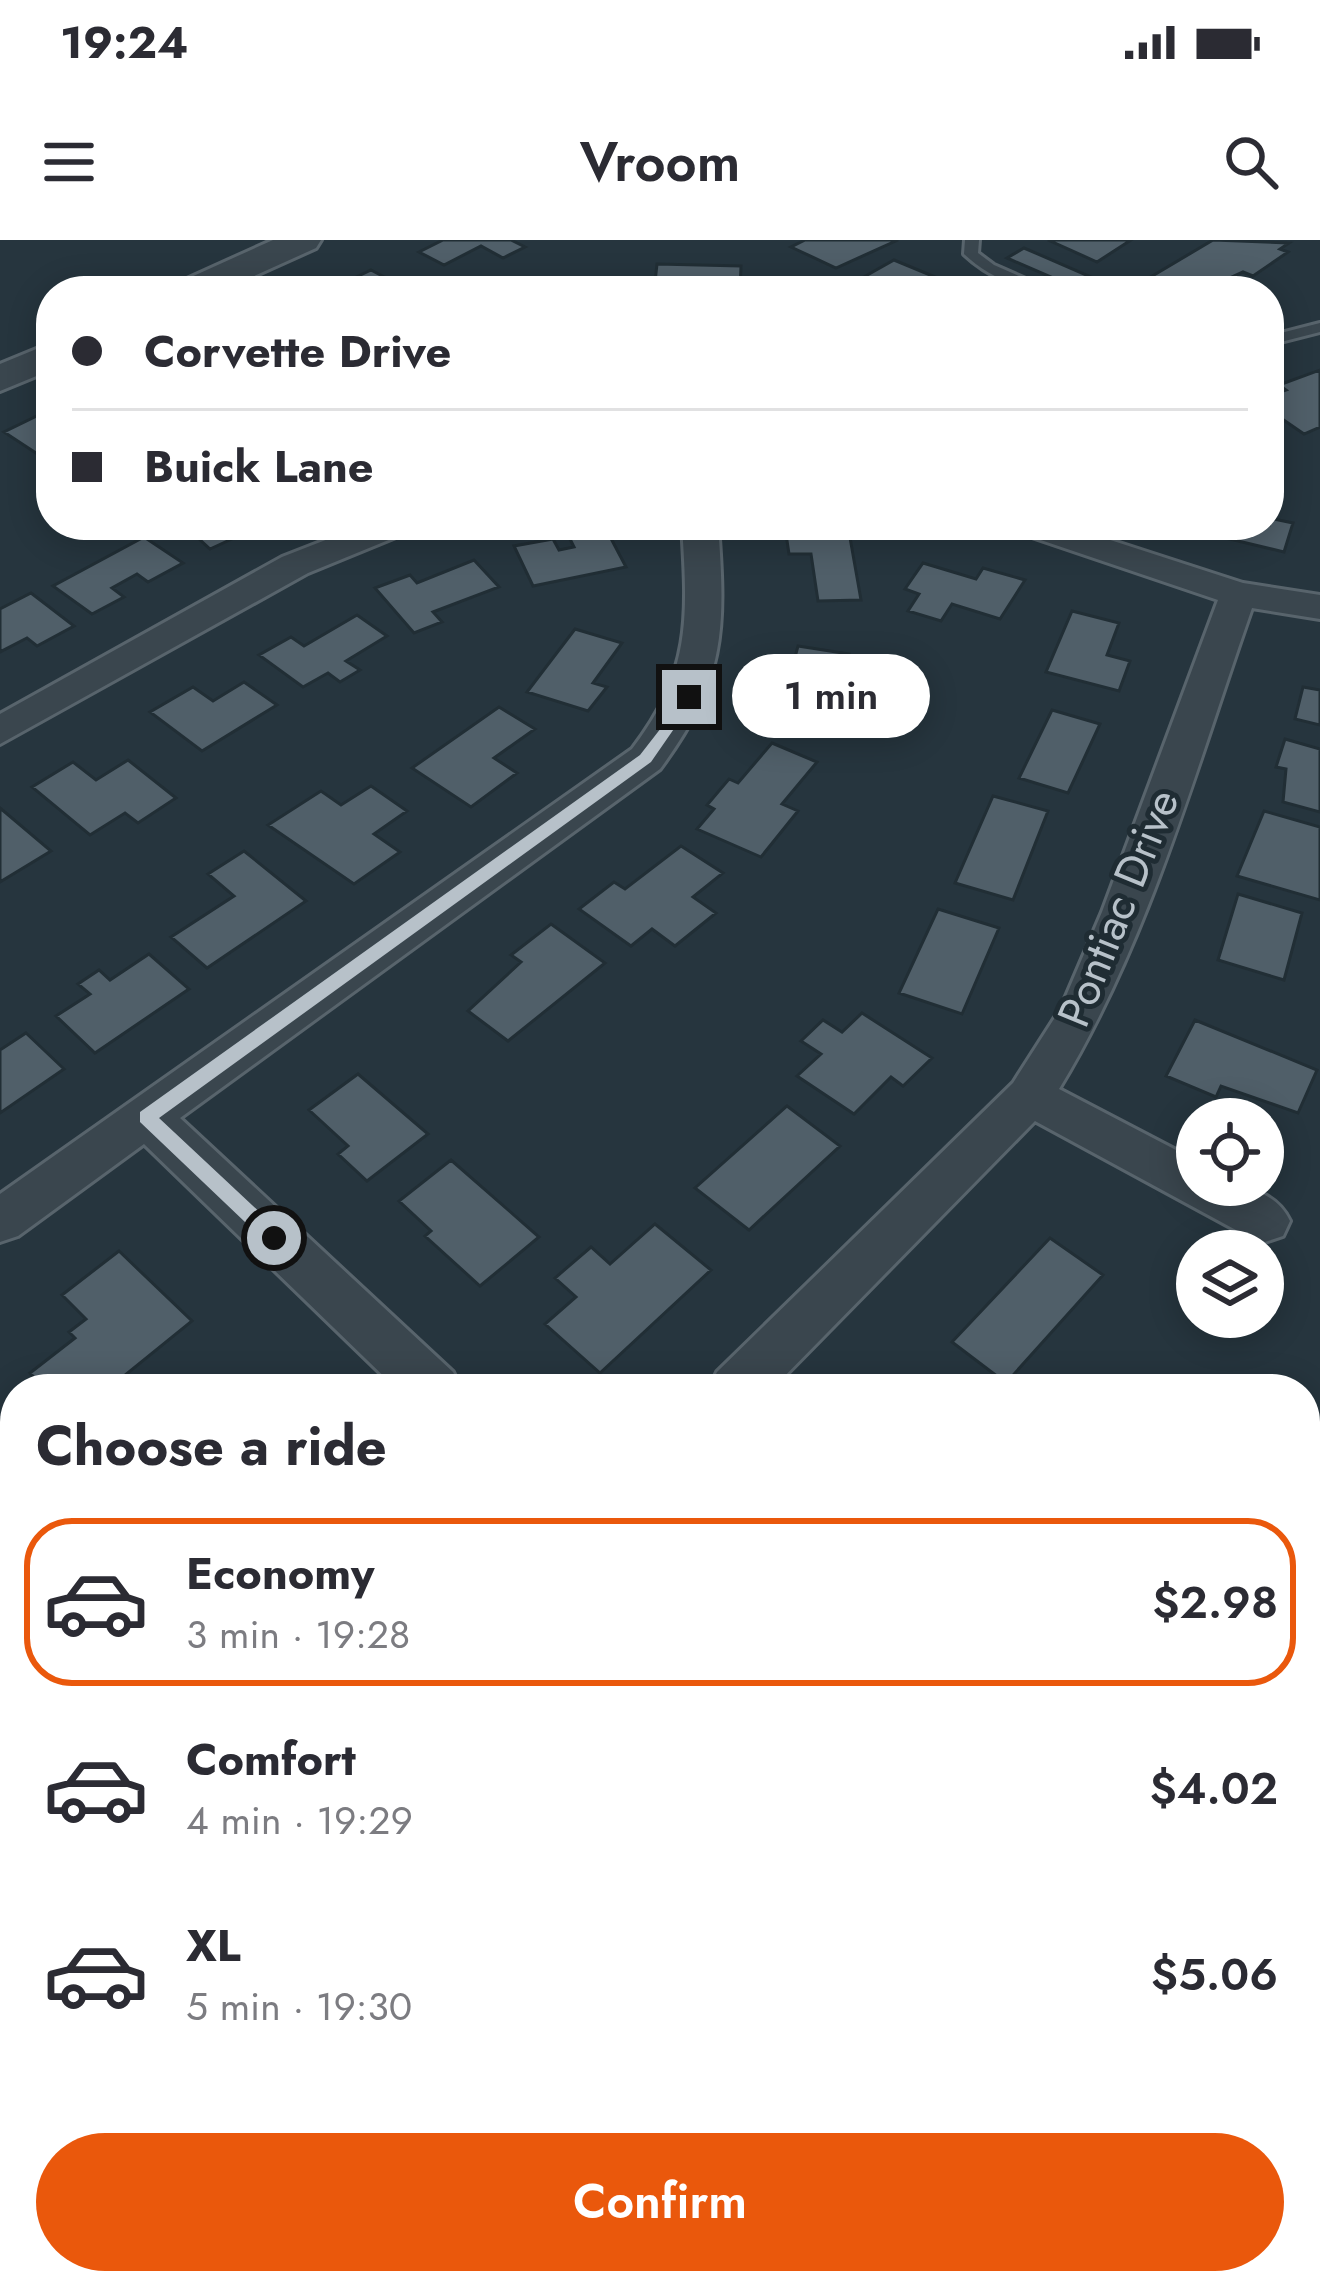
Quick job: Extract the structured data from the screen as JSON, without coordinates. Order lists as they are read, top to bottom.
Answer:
{
  "streets": {
    "street": ["Pontiac Drive"]
  },
  "page": {
    "status": "19:24",
    "header": "Vroom",
    "banner": ["Corvette Drive", "Buick Lane"],
    "bubble": "1 min",
    "heading": "Choose a ride",
    "list": [
      {
        "name": "Economy",
        "note": "3 min · 19:28",
        "value": "$2.98"
      },
      {
        "name": "Comfort",
        "note": "4 min · 19:29",
        "value": "$4.02"
      },
      {
        "name": "XL",
        "note": "5 min · 19:30",
        "value": "$5.06"
      }
    ],
    "buttons": "Confirm"
  }
}
